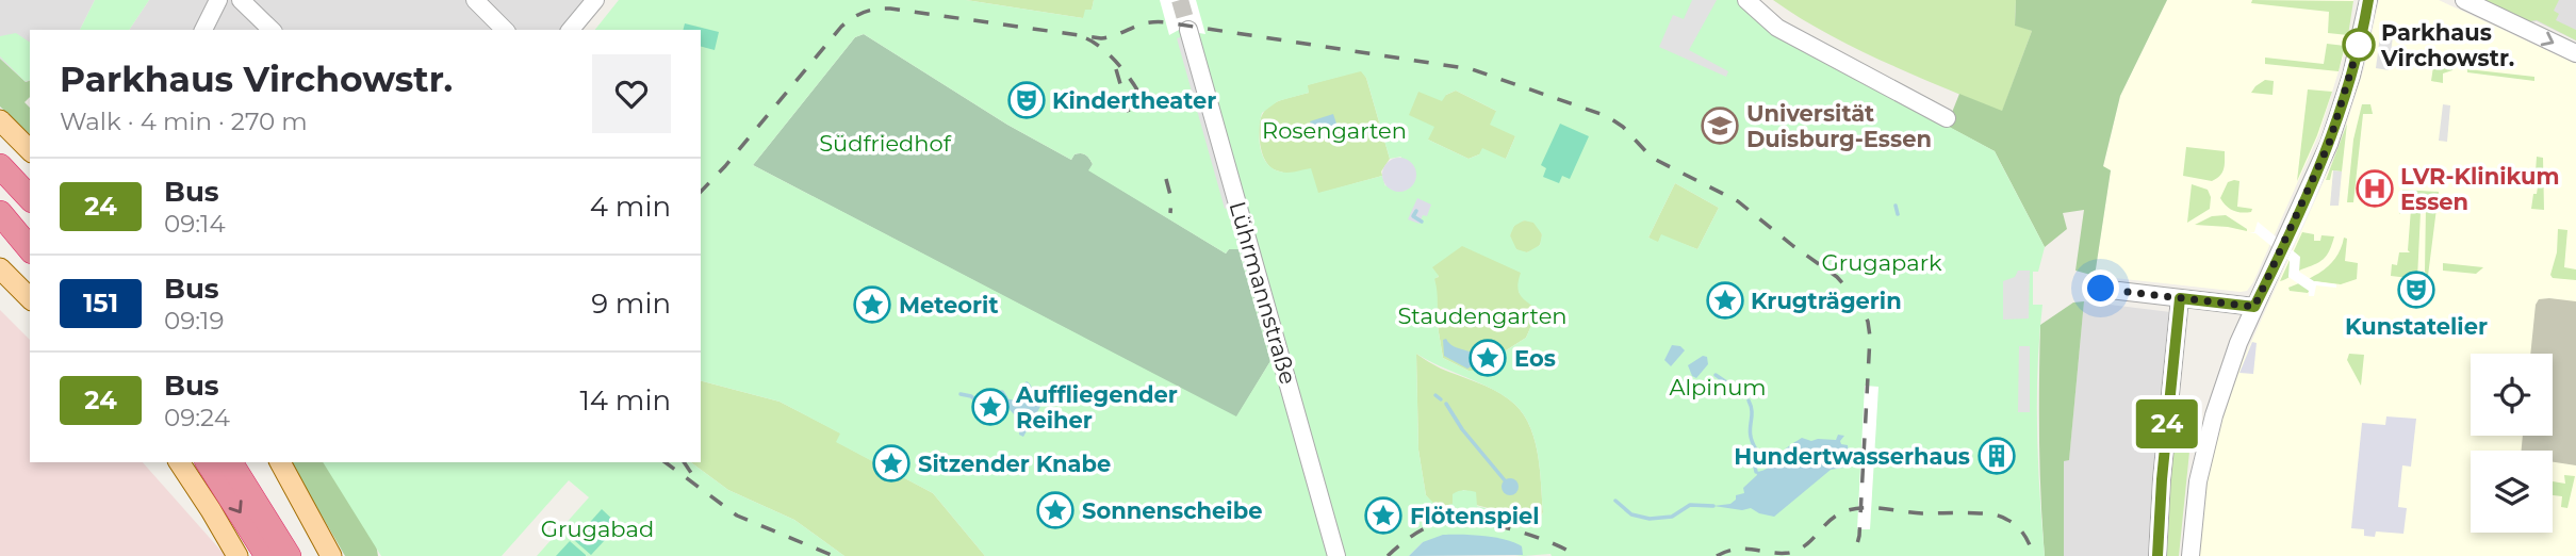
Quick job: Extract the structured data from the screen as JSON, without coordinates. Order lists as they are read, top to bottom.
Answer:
{
  "streets": {
    "street": ["Lührmannstraße"]
  },
  "parks": [
    "Rosengarten",
    "Südfriedhof",
    "Grugapark",
    "Staudengarten",
    "Alpinum",
    "Grugabad"
  ],
  "places": {
    "other": ["Parkhaus Virchowstr."],
    "theatre": ["Kindertheater", "Kunstatelier"],
    "school or university": ["Universität Duisburg-Essen"],
    "hospital": ["LVR-Klinikum Essen"],
    "place": [
      "Krugträgerin",
      "Meteorit",
      "Eos",
      "Auffliegender Reiher",
      "Sitzender Knabe",
      "Sonnenscheibe",
      "Flötenspiel"
    ],
    "building": ["Hundertwasserhaus"]
  },
  "lines": ["bus line 24"],
  "page": {
    "on_map": "24",
    "heading": ["Parkhaus Virchowstr.", "Walk · 4 min · 270 m"],
    "list": [
      {
        "mark": "24",
        "name": "Bus",
        "note": "09:14",
        "value": "4 min"
      },
      {
        "mark": "151",
        "name": "Bus",
        "note": "09:19",
        "value": "9 min"
      },
      {
        "mark": "24",
        "name": "Bus",
        "note": "09:24",
        "value": "14 min"
      }
    ]
  }
}
